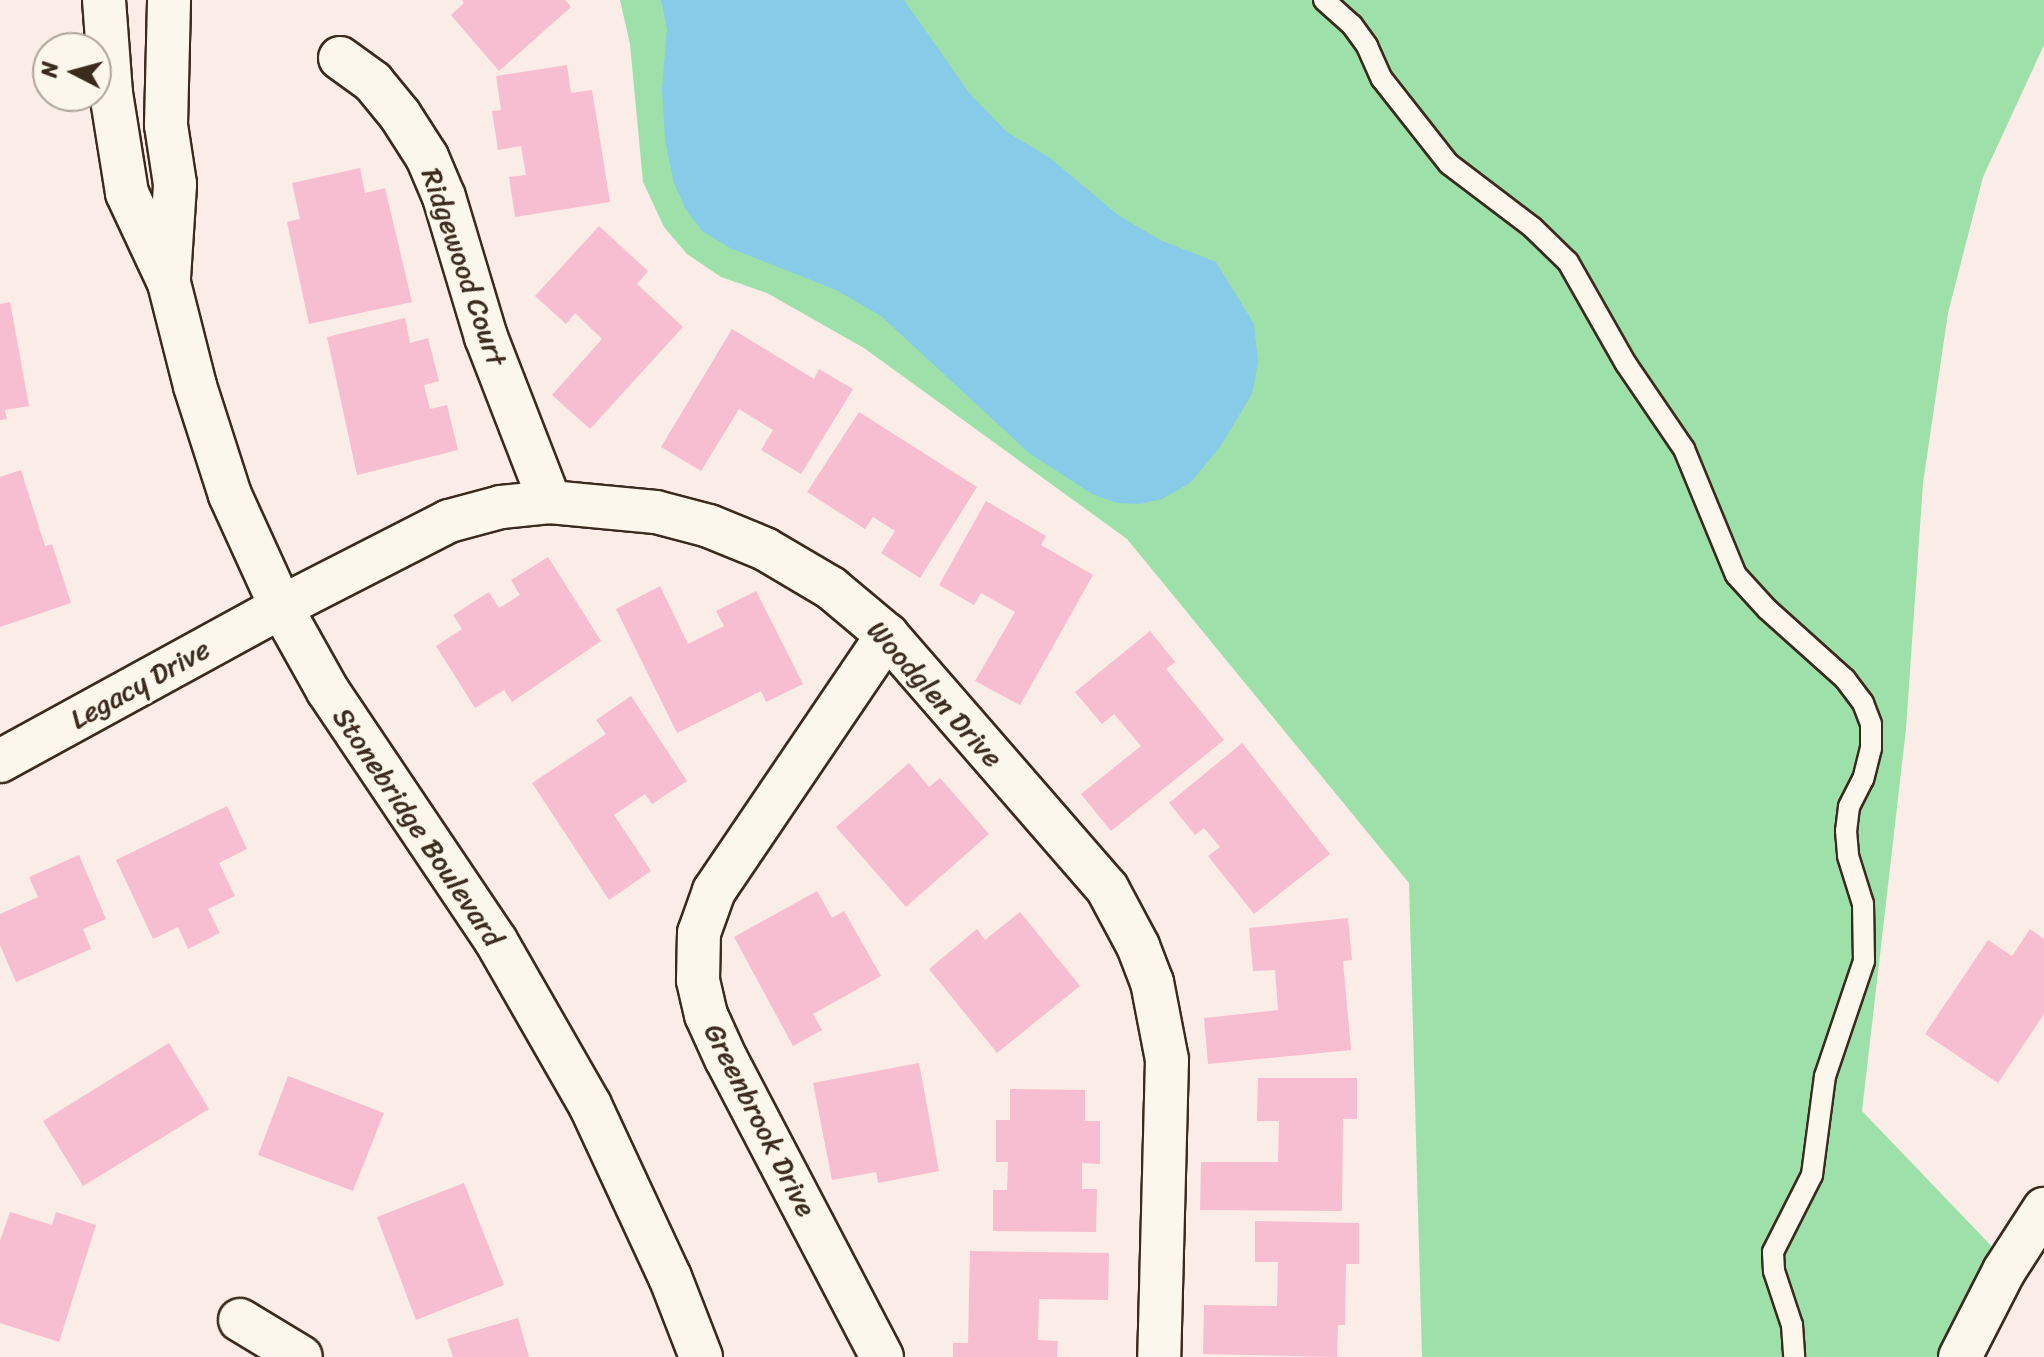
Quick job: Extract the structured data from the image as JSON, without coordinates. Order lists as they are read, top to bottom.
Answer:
{
  "streets": {
    "street": [
      "Ridgewood Court",
      "Legacy Drive",
      "Woodglen Drive",
      "Stonebridge Boulevard",
      "Greenbrook Drive"
    ]
  },
  "crossings": [
    ["Ridgewood Court", "Woodglen Drive"],
    ["Legacy Drive", "Woodglen Drive"],
    ["Legacy Drive", "Stonebridge Boulevard"],
    ["Woodglen Drive", "Stonebridge Boulevard"],
    ["Woodglen Drive", "Greenbrook Drive"]
  ],
  "north": "left"
}
